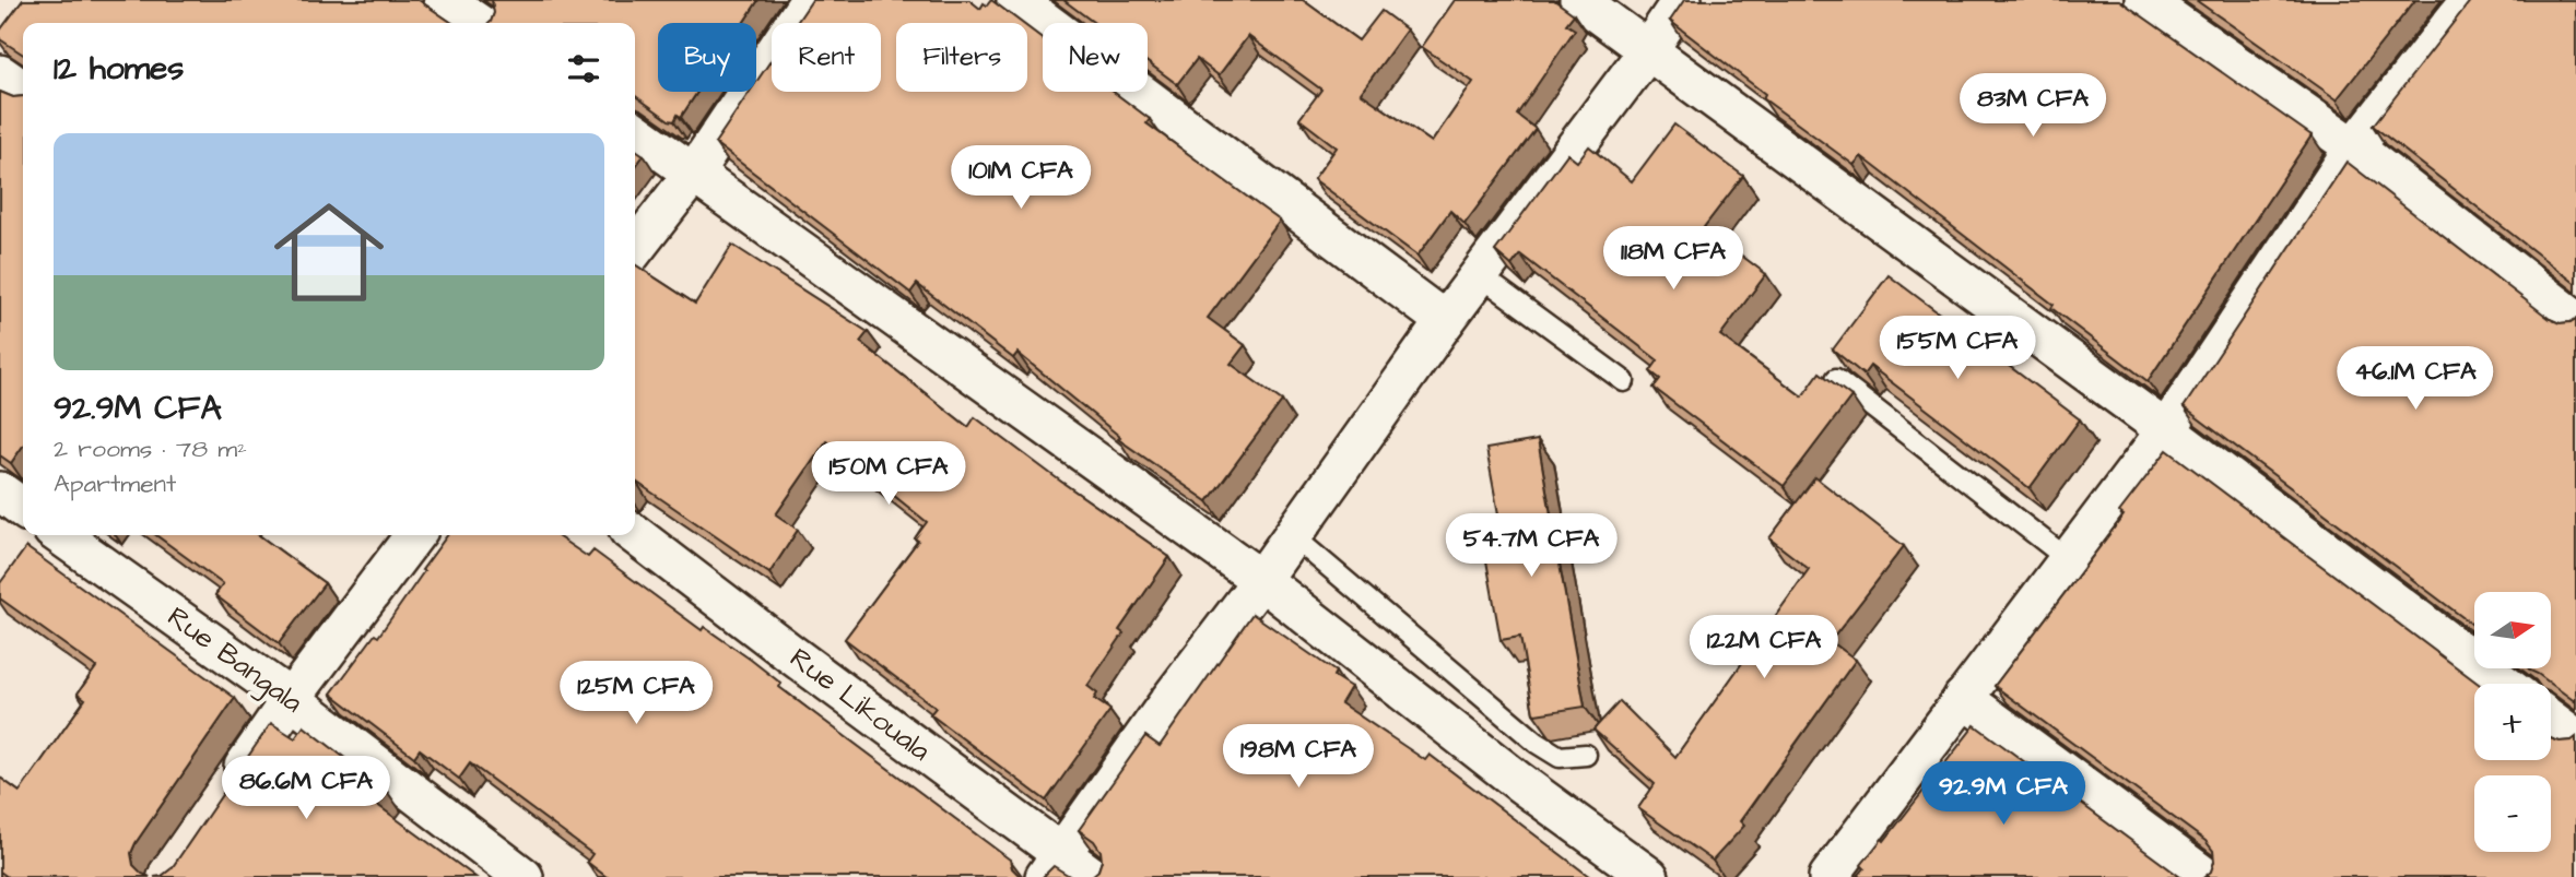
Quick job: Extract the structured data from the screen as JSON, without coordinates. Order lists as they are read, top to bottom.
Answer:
{
  "streets": {
    "street": ["Rue Bangala", "Rue Likouala"]
  },
  "north": "right",
  "page": {
    "chip": [
      "Buy",
      "Rent",
      "Filters",
      "New"
    ],
    "heading": "12 homes",
    "price": [
      "83M CFA",
      "101M CFA",
      "118M CFA",
      "155M CFA",
      "46.1M CFA",
      "150M CFA",
      "54.7M CFA",
      "122M CFA",
      "125M CFA",
      "198M CFA",
      "86.6M CFA",
      "92.9M CFA"
    ],
    "list": [
      {
        "name": "92.9M CFA",
        "note": "2 rooms · 78 m² · Apartment"
      }
    ],
    "map_buttons": ["+", "−"]
  }
}
